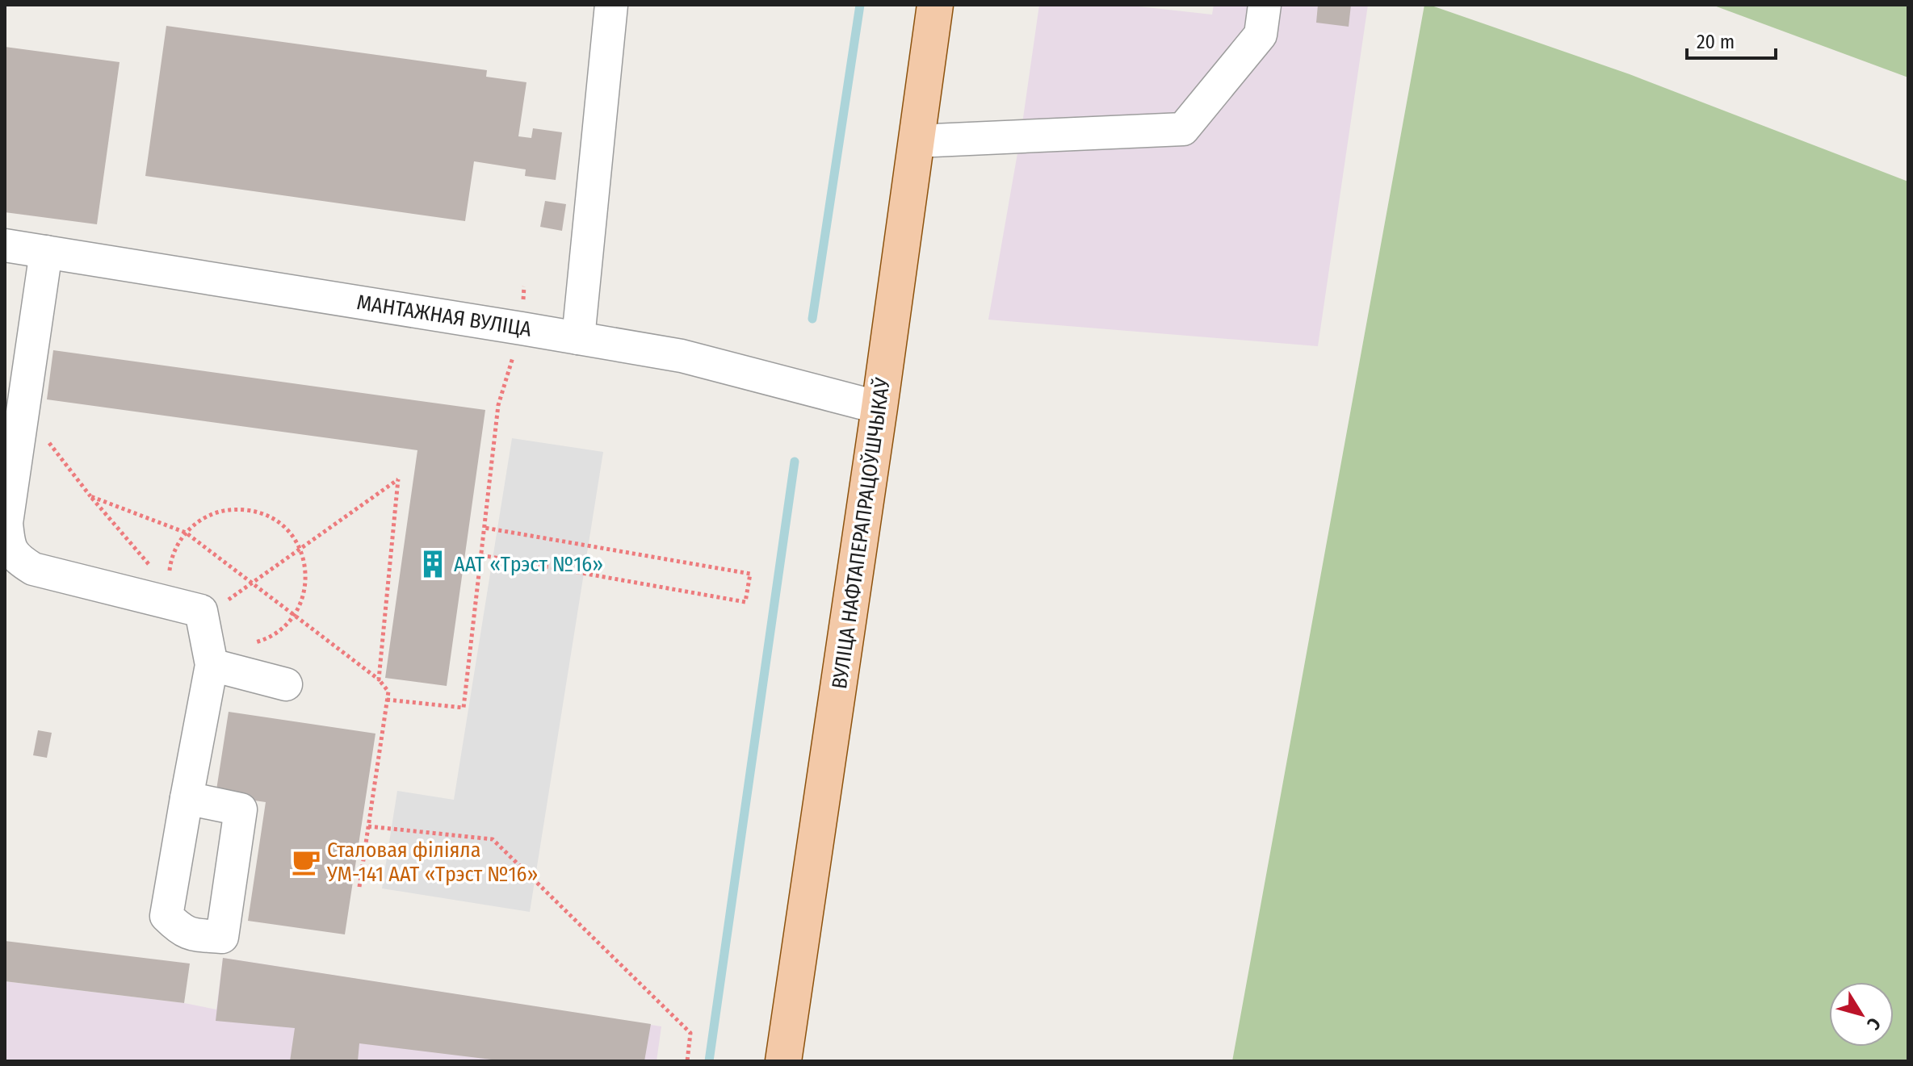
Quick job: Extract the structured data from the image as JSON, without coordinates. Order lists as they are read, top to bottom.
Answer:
{
  "streets": {
    "main road": ["ВУЛІЦА НАФТАПЕРАПРАЦОЎШЧЫКАЎ"],
    "street": ["МАНТАЖНАЯ ВУЛІЦА"]
  },
  "crossings": [
    ["МАНТАЖНАЯ ВУЛІЦА", "ВУЛІЦА НАФТАПЕРАПРАЦОЎШЧЫКАЎ"]
  ],
  "places": {
    "building": ["ААТ «Трэст №16»"],
    "cafe": ["Сталовая філіяла УМ-141 ААТ «Трэст №16»"]
  },
  "scale_bar": "20 m",
  "north": "bottom right"
}
